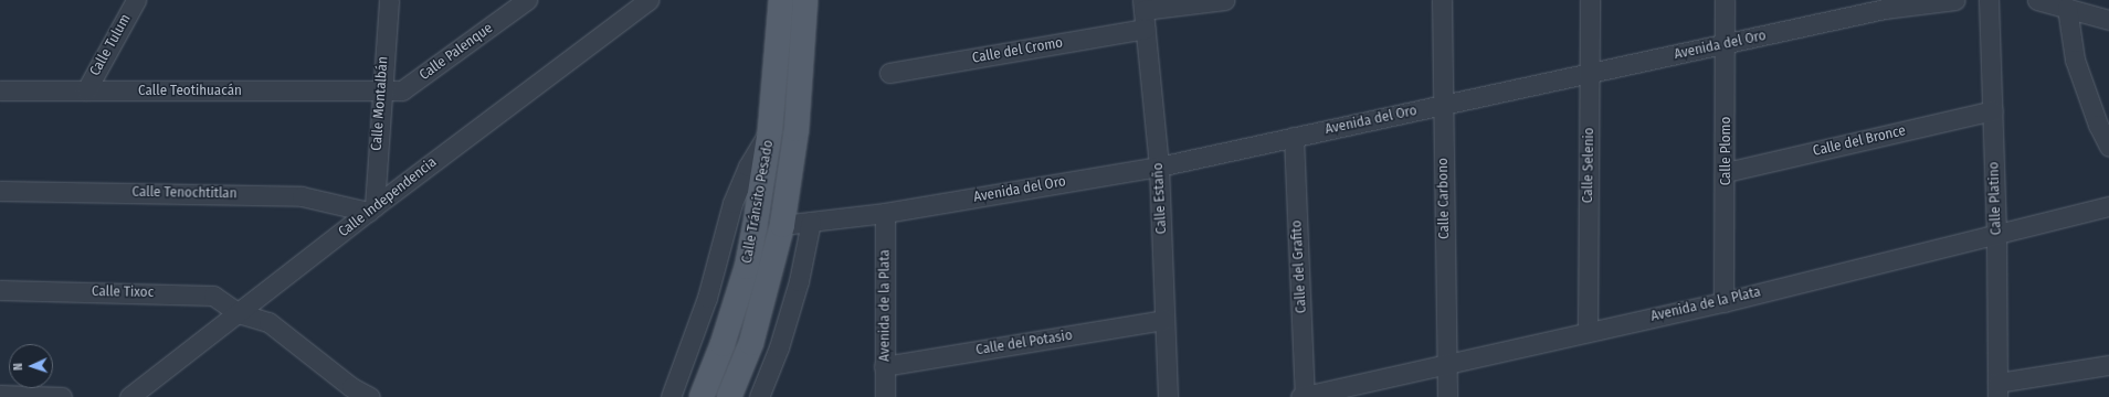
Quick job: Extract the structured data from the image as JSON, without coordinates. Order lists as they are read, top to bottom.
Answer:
{
  "streets": {
    "main road": ["Calle Tránsito Pesado"],
    "street": [
      "Calle Tulum",
      "Avenida del Oro",
      "Calle del Cromo",
      "Calle Palenque",
      "Calle Teotihuacán",
      "Calle Montalbán",
      "Calle del Bronce",
      "Calle Plomo",
      "Calle Selenio",
      "Calle Tenochtitlan",
      "Calle Independencia",
      "Calle Estaño",
      "Calle Carbono",
      "Calle Platino",
      "Calle del Grafito",
      "Calle Tixoc",
      "Avenida de la Plata",
      "Calle del Potasio"
    ]
  },
  "crossings": [
    ["Calle Tulum", "Calle Teotihuacán"],
    ["Avenida del Oro", "Calle Plomo"],
    ["Avenida del Oro", "Calle Selenio"],
    ["Avenida del Oro", "Calle Estaño"],
    ["Avenida del Oro", "Calle Carbono"],
    ["Avenida del Oro", "Calle Tránsito Pesado"],
    ["Avenida del Oro", "Calle del Grafito"],
    ["Avenida del Oro", "Avenida de la Plata"],
    ["Calle del Cromo", "Calle Estaño"],
    ["Calle Palenque", "Calle Teotihuacán"],
    ["Calle Palenque", "Calle Montalbán"],
    ["Calle Teotihuacán", "Calle Montalbán"],
    ["Calle Montalbán", "Calle Tenochtitlan"],
    ["Calle Montalbán", "Calle Independencia"],
    ["Calle del Bronce", "Calle Plomo"],
    ["Calle del Bronce", "Calle Platino"],
    ["Calle Plomo", "Avenida de la Plata"],
    ["Calle Selenio", "Avenida de la Plata"],
    ["Calle Tenochtitlan", "Calle Independencia"],
    ["Calle Independencia", "Calle Tixoc"],
    ["Calle Estaño", "Calle del Potasio"],
    ["Calle Carbono", "Avenida de la Plata"],
    ["Calle Platino", "Avenida de la Plata"],
    ["Calle del Grafito", "Avenida de la Plata"],
    ["Avenida de la Plata", "Calle del Potasio"]
  ],
  "north": "left"
}
